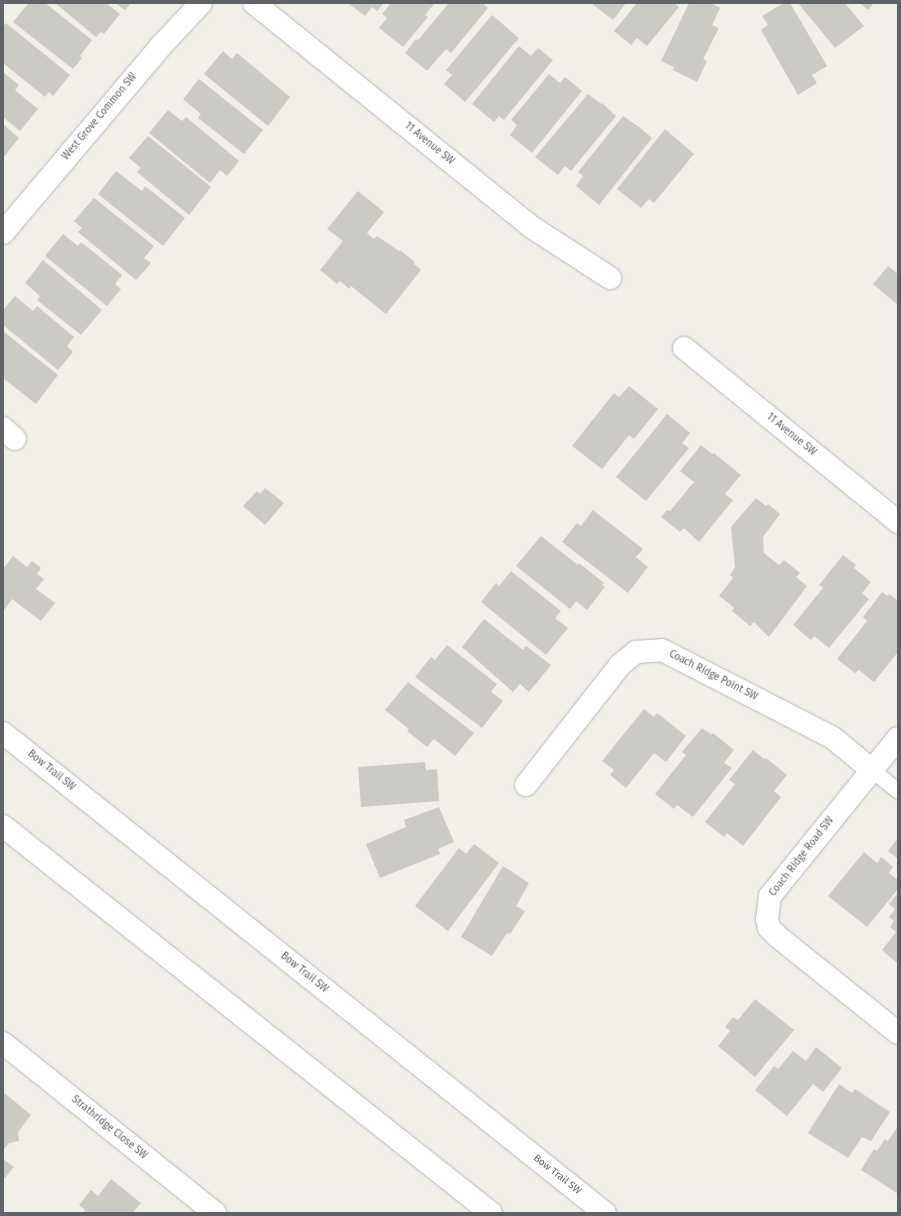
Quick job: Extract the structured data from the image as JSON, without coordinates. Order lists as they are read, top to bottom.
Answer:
{
  "streets": {
    "street": [
      "West Grove Common SW",
      "11 Avenue SW",
      "Coach Ridge Point SW",
      "Bow Trail SW",
      "Coach Ridge Road SW",
      "Strathridge Close SW"
    ]
  },
  "crossings": [
    ["Coach Ridge Point SW", "Coach Ridge Road SW"]
  ]
}
